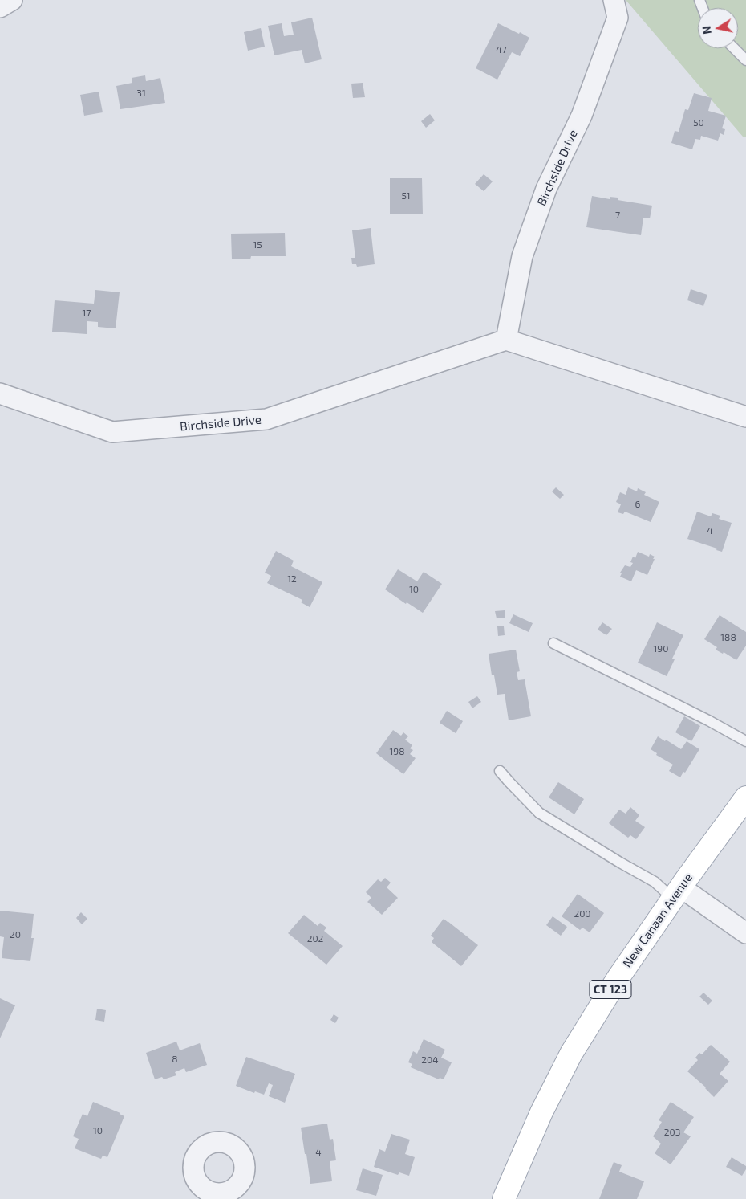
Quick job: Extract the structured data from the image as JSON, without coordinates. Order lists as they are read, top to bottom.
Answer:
{
  "streets": {
    "main road": ["New Canaan Avenue", "CT 123"],
    "street": ["Birchside Drive"]
  },
  "house_numbers": [
    "47",
    "31",
    "50",
    "51",
    "7",
    "15",
    "17",
    "6",
    "4",
    "12",
    "10",
    "188",
    "190",
    "198",
    "200",
    "20",
    "202",
    "8",
    "204",
    "10",
    "203",
    "4"
  ],
  "north": "left"
}
